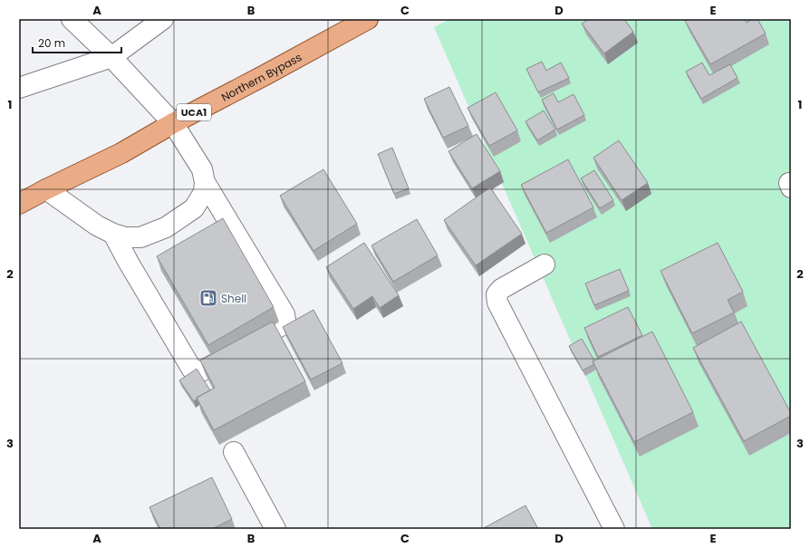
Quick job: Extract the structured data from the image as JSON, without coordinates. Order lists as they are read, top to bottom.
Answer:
{
  "streets": {
    "main road": ["Northern Bypass", "UCA1"]
  },
  "places": {
    "fuel station": ["Shell"]
  },
  "scale_bar": "20 m",
  "grid": {
    "columns": [
      "A",
      "B",
      "C",
      "D",
      "E"
    ],
    "rows": ["1", "2", "3"]
  }
}
